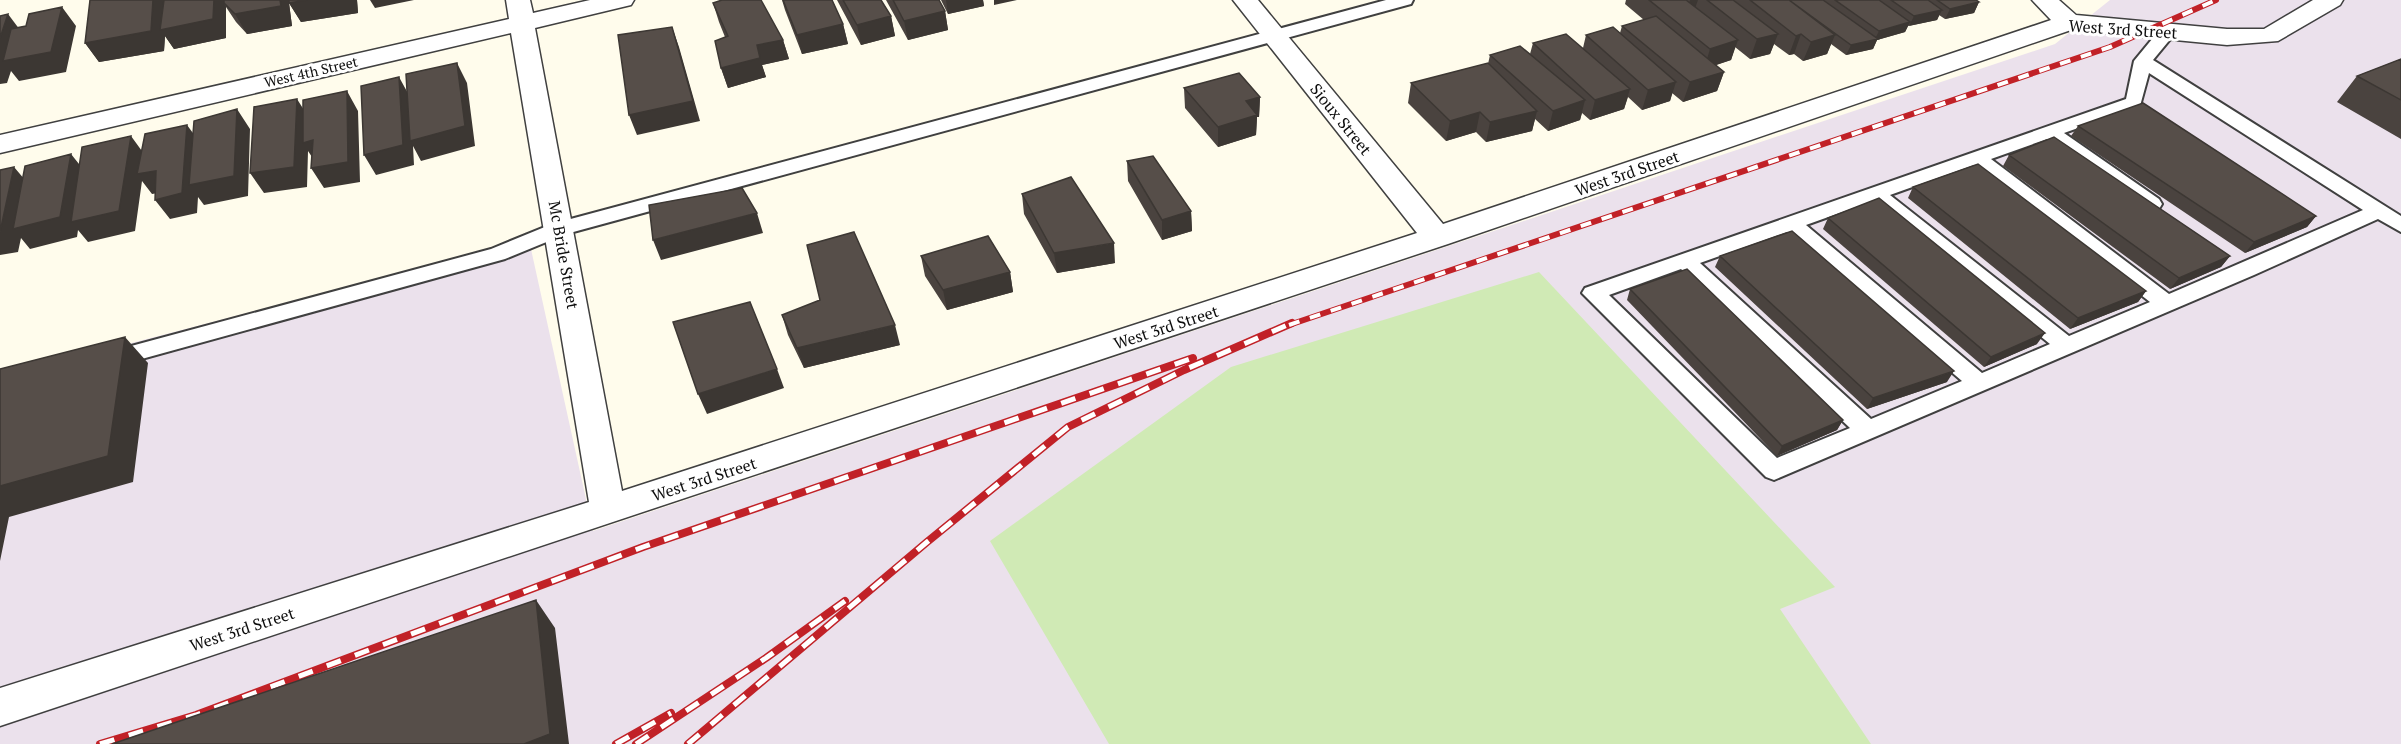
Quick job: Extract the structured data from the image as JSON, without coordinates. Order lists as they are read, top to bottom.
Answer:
{
  "streets": {
    "street": [
      "West 3rd Street",
      "West 4th Street",
      "Sioux Street",
      "Mc Bride Street"
    ]
  },
  "crossings": [
    ["West 3rd Street", "Sioux Street"],
    ["West 3rd Street", "Mc Bride Street"],
    ["West 4th Street", "Mc Bride Street"]
  ]
}
